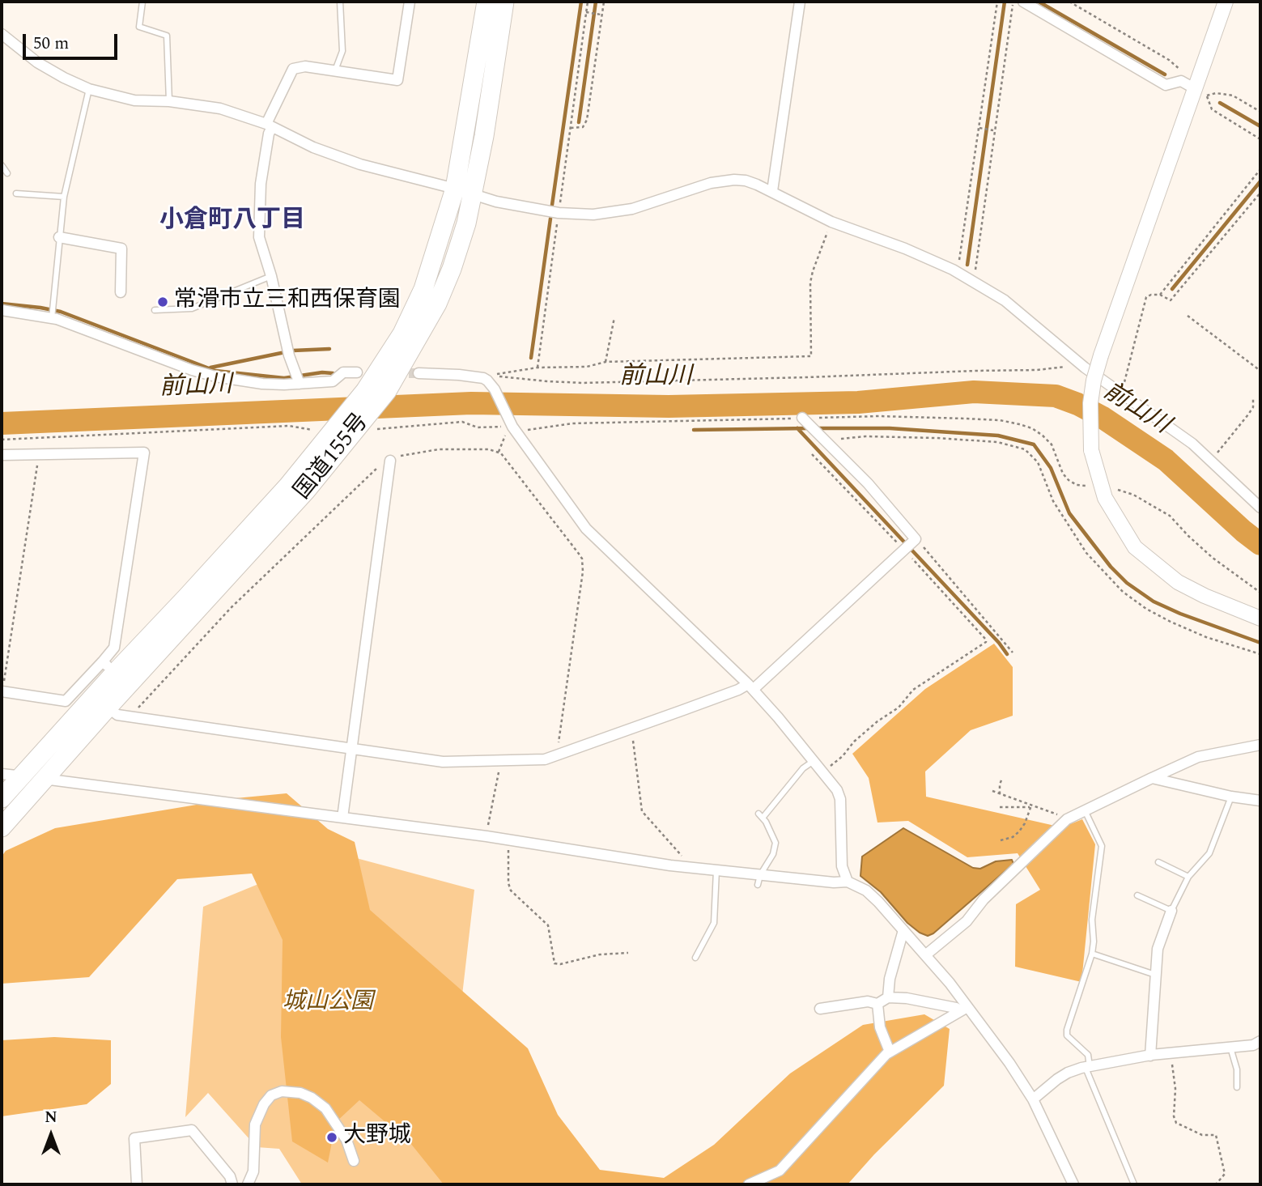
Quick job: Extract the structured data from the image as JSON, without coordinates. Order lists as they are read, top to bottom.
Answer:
{
  "streets": {
    "highway": ["国道155号"]
  },
  "districts": ["小倉町八丁目"],
  "water": ["前山川"],
  "parks": ["城山公園"],
  "places": ["常滑市立三和西保育園", "大野城"],
  "scale_bar": "50 m",
  "north": "top"
}
